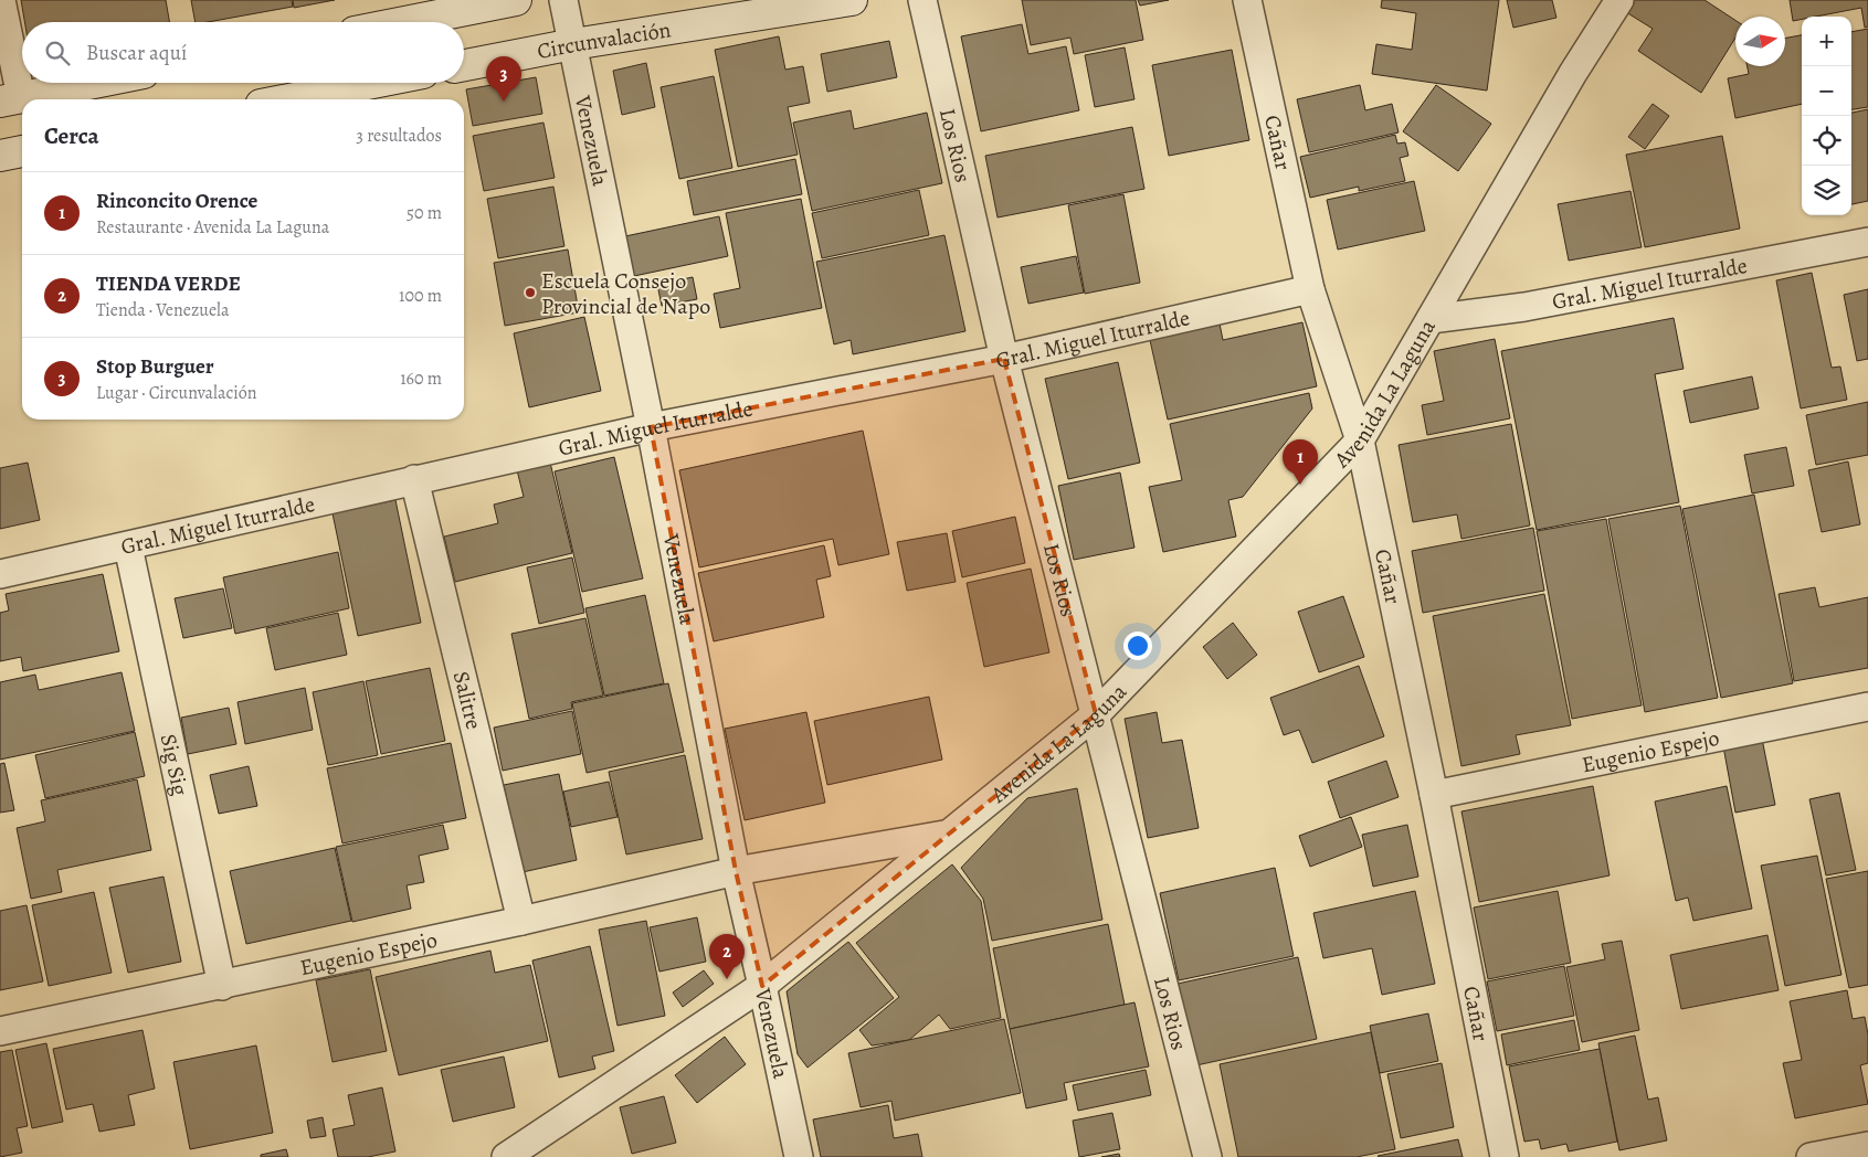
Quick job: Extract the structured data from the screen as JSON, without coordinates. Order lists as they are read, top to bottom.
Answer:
{
  "streets": {
    "main road": ["Circunvalación"],
    "street": [
      "Venezuela",
      "Cañar",
      "Los Rios",
      "Gral. Miguel Iturralde",
      "Avenida La Laguna",
      "Salitre",
      "Eugenio Espejo",
      "Sig Sig"
    ]
  },
  "crossings": [
    ["Circunvalación", "Venezuela"],
    ["Venezuela", "Gral. Miguel Iturralde"],
    ["Venezuela", "Avenida La Laguna"],
    ["Venezuela", "Eugenio Espejo"],
    ["Cañar", "Gral. Miguel Iturralde"],
    ["Cañar", "Avenida La Laguna"],
    ["Cañar", "Eugenio Espejo"],
    ["Los Rios", "Gral. Miguel Iturralde"],
    ["Los Rios", "Avenida La Laguna"],
    ["Gral. Miguel Iturralde", "Avenida La Laguna"],
    ["Gral. Miguel Iturralde", "Salitre"],
    ["Gral. Miguel Iturralde", "Sig Sig"],
    ["Avenida La Laguna", "Eugenio Espejo"],
    ["Salitre", "Eugenio Espejo"],
    ["Eugenio Espejo", "Sig Sig"]
  ],
  "places": ["Escuela Consejo Provincial de Napo"],
  "north": "right",
  "page": {
    "map_buttons": ["+", "−"],
    "search": "Buscar aquí",
    "pins": ["3", "1", "2"],
    "heading": ["Cerca", "3 resultados"],
    "list": [
      {
        "mark": "1",
        "name": "Rinconcito Orence",
        "note": "Restaurante · Avenida La Laguna",
        "value": "50 m"
      },
      {
        "mark": "2",
        "name": "TIENDA VERDE",
        "note": "Tienda · Venezuela",
        "value": "100 m"
      },
      {
        "mark": "3",
        "name": "Stop Burguer",
        "note": "Lugar · Circunvalación",
        "value": "160 m"
      }
    ]
  }
}
